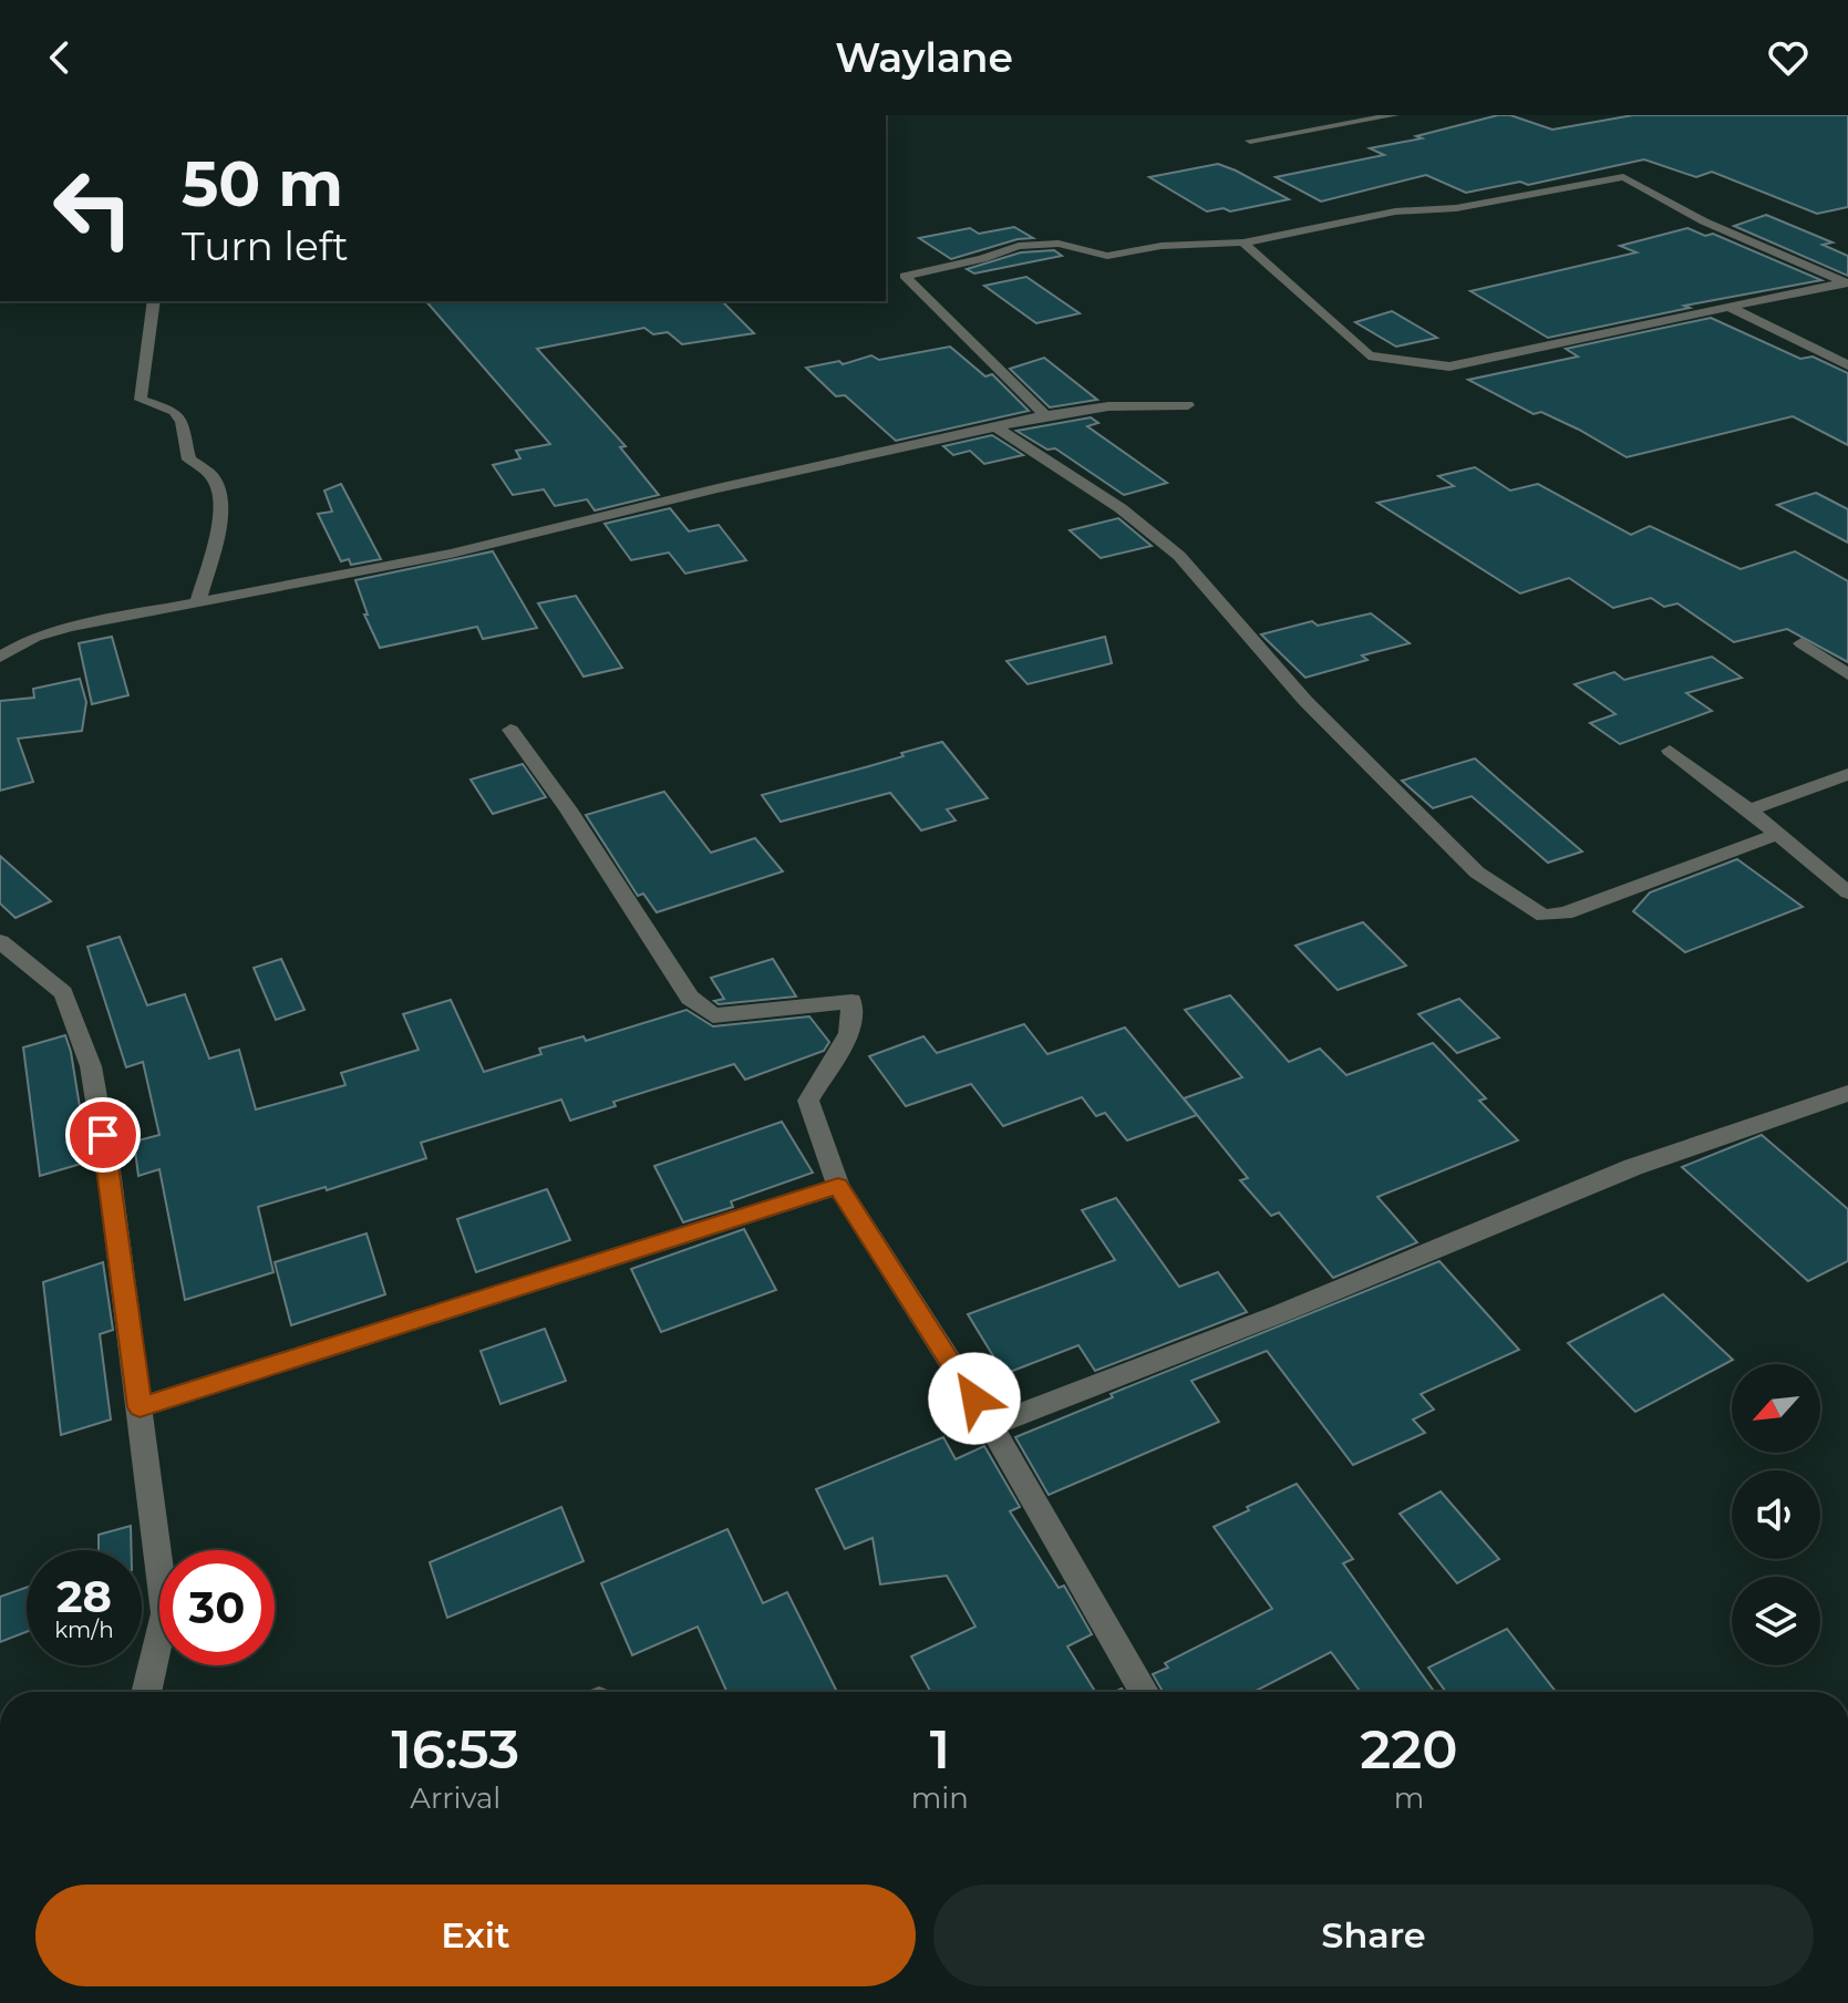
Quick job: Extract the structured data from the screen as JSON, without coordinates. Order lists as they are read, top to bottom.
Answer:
{
  "north": "bottom left",
  "page": {
    "header": "Waylane",
    "turn": ["50 m", "Turn left"],
    "speed": "28 km/h",
    "limit": "30",
    "eta": [
      "16:53",
      "Arrival",
      "1",
      "min",
      "220",
      "m"
    ],
    "buttons": ["Exit", "Share"]
  }
}
